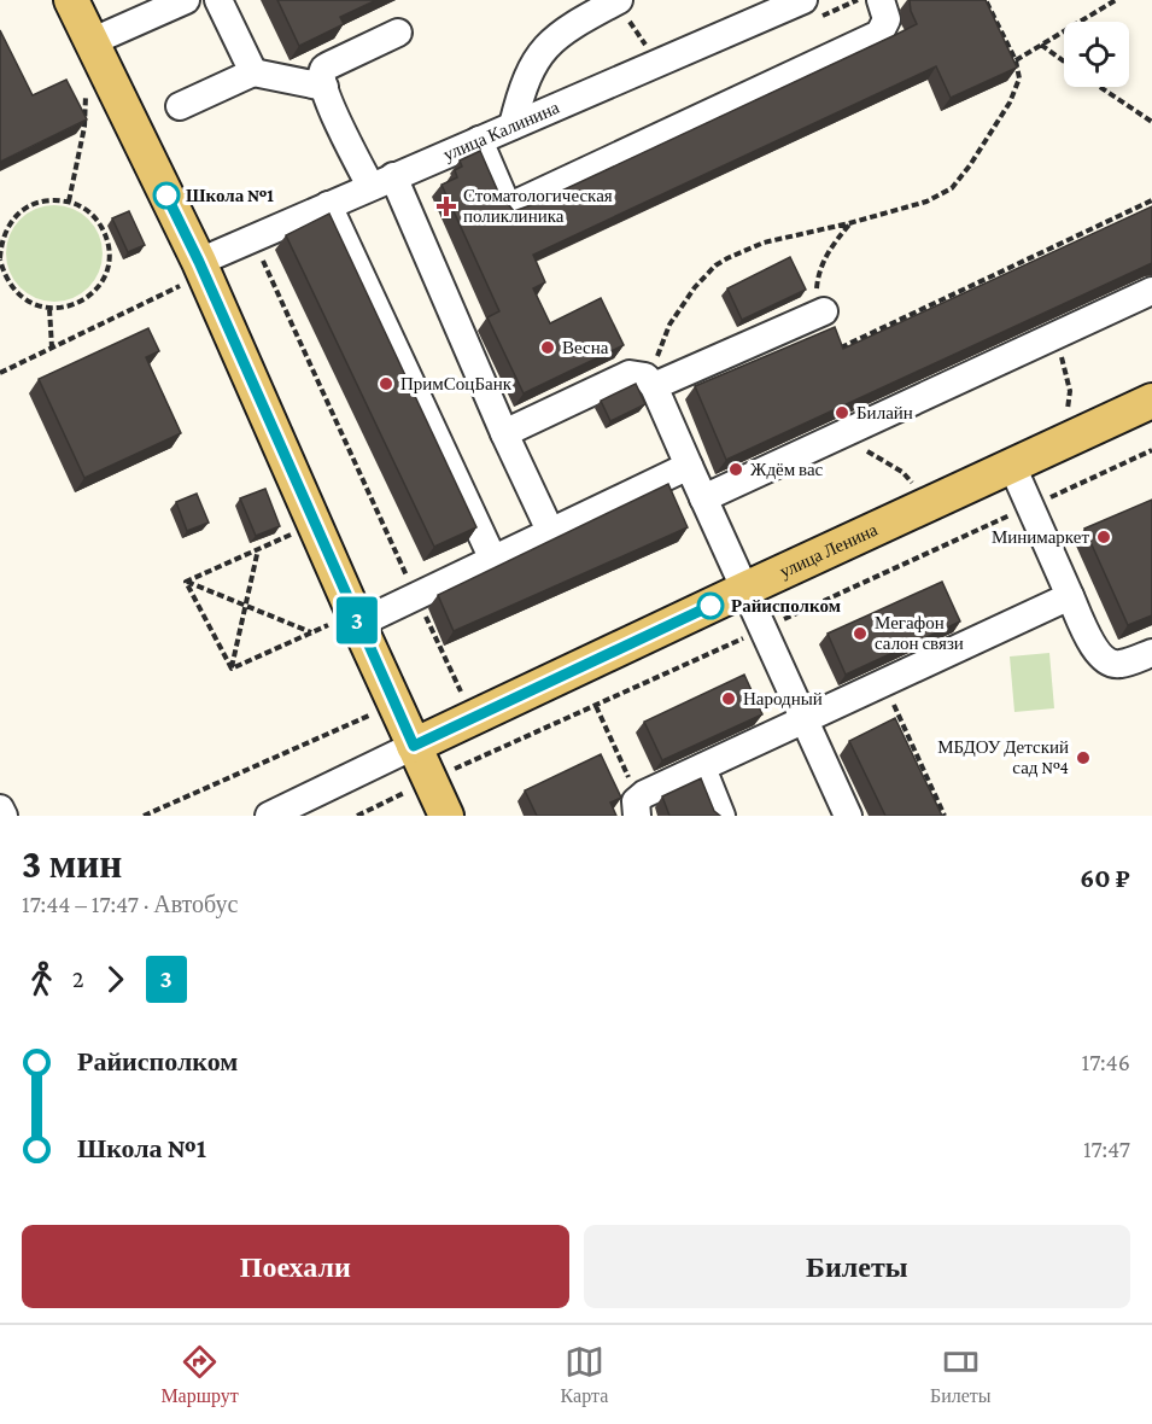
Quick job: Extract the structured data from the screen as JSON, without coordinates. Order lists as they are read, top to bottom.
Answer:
{
  "streets": {
    "main road": ["улица Ленина"],
    "street": ["улица Калинина"]
  },
  "places": {
    "other": [
      "Школа №1",
      "Весна",
      "ПримСоцБанк",
      "Билайн",
      "Ждём вас",
      "Минимаркет",
      "Райисполком",
      "Мегафон салон связи",
      "Народный",
      "МБДОУ Детский сад №4"
    ],
    "health": ["Стоматологическая поликлиника"]
  },
  "lines": ["bus line 3"],
  "page": {
    "on_map": "3",
    "heading": ["3 мин", "17:44 – 17:47 · Автобус", "60 ₽"],
    "legs": ["2", "3"],
    "list": [
      {
        "name": "Райисполком",
        "value": "17:46"
      },
      {
        "name": "Школа №1",
        "value": "17:47"
      }
    ],
    "buttons": ["Поехали", "Билеты"],
    "tabs": ["Маршрут", "Карта", "Билеты"]
  }
}
